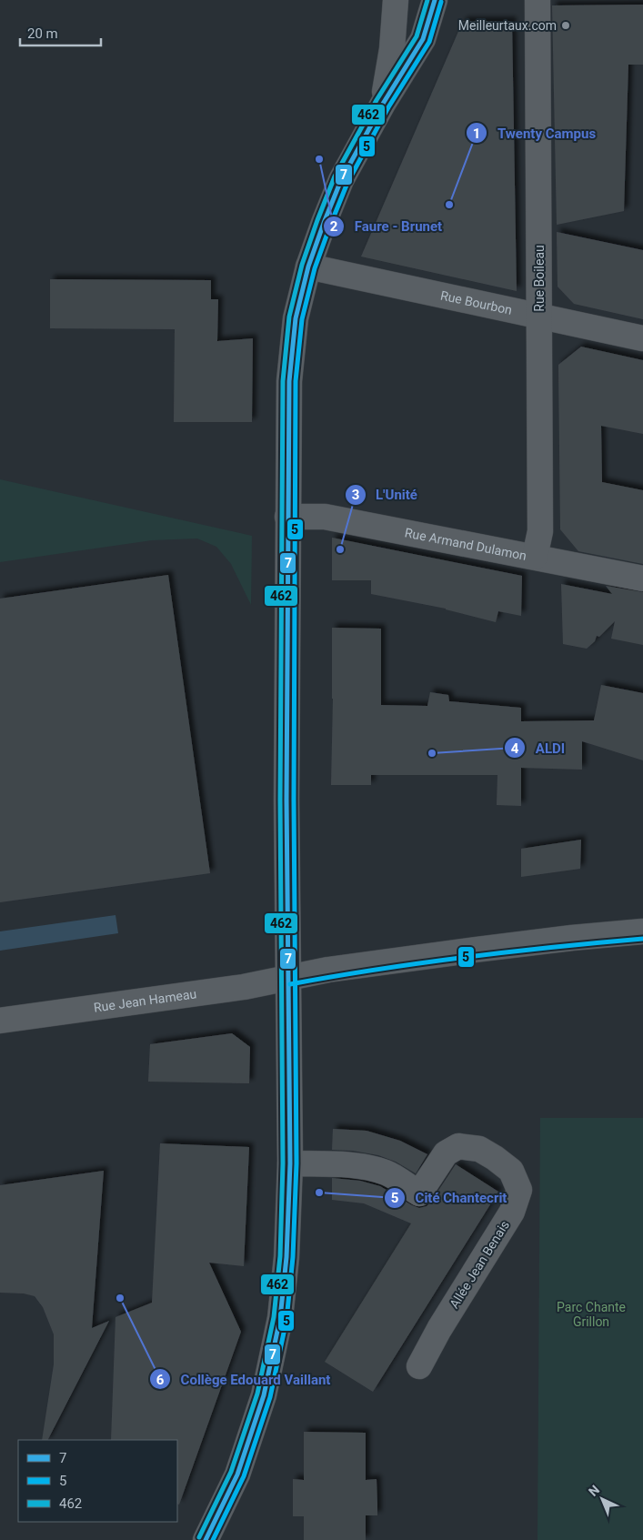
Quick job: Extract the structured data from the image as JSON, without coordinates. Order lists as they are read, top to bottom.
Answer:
{
  "streets": {
    "street": [
      "Rue Boileau",
      "Rue Bourbon",
      "Rue Armand Dulamon",
      "Rue Jean Hameau",
      "Allée Jean Benais"
    ]
  },
  "crossings": [
    ["Rue Boileau", "Rue Bourbon"],
    ["Rue Boileau", "Rue Armand Dulamon"]
  ],
  "parks": ["Parc Chante Grillon"],
  "places": [
    "Meilleurtaux.com",
    "Faure - Brunet",
    "Twenty Campus",
    "L'Unité",
    "ALDI",
    "Cité Chantecrit",
    "Collège Edouard Vaillant"
  ],
  "lines": ["transit line 7", "transit line 462", "transit line 5"],
  "legend": ["7", "5", "462"],
  "scale_bar": "20 m",
  "north": "top left"
}
